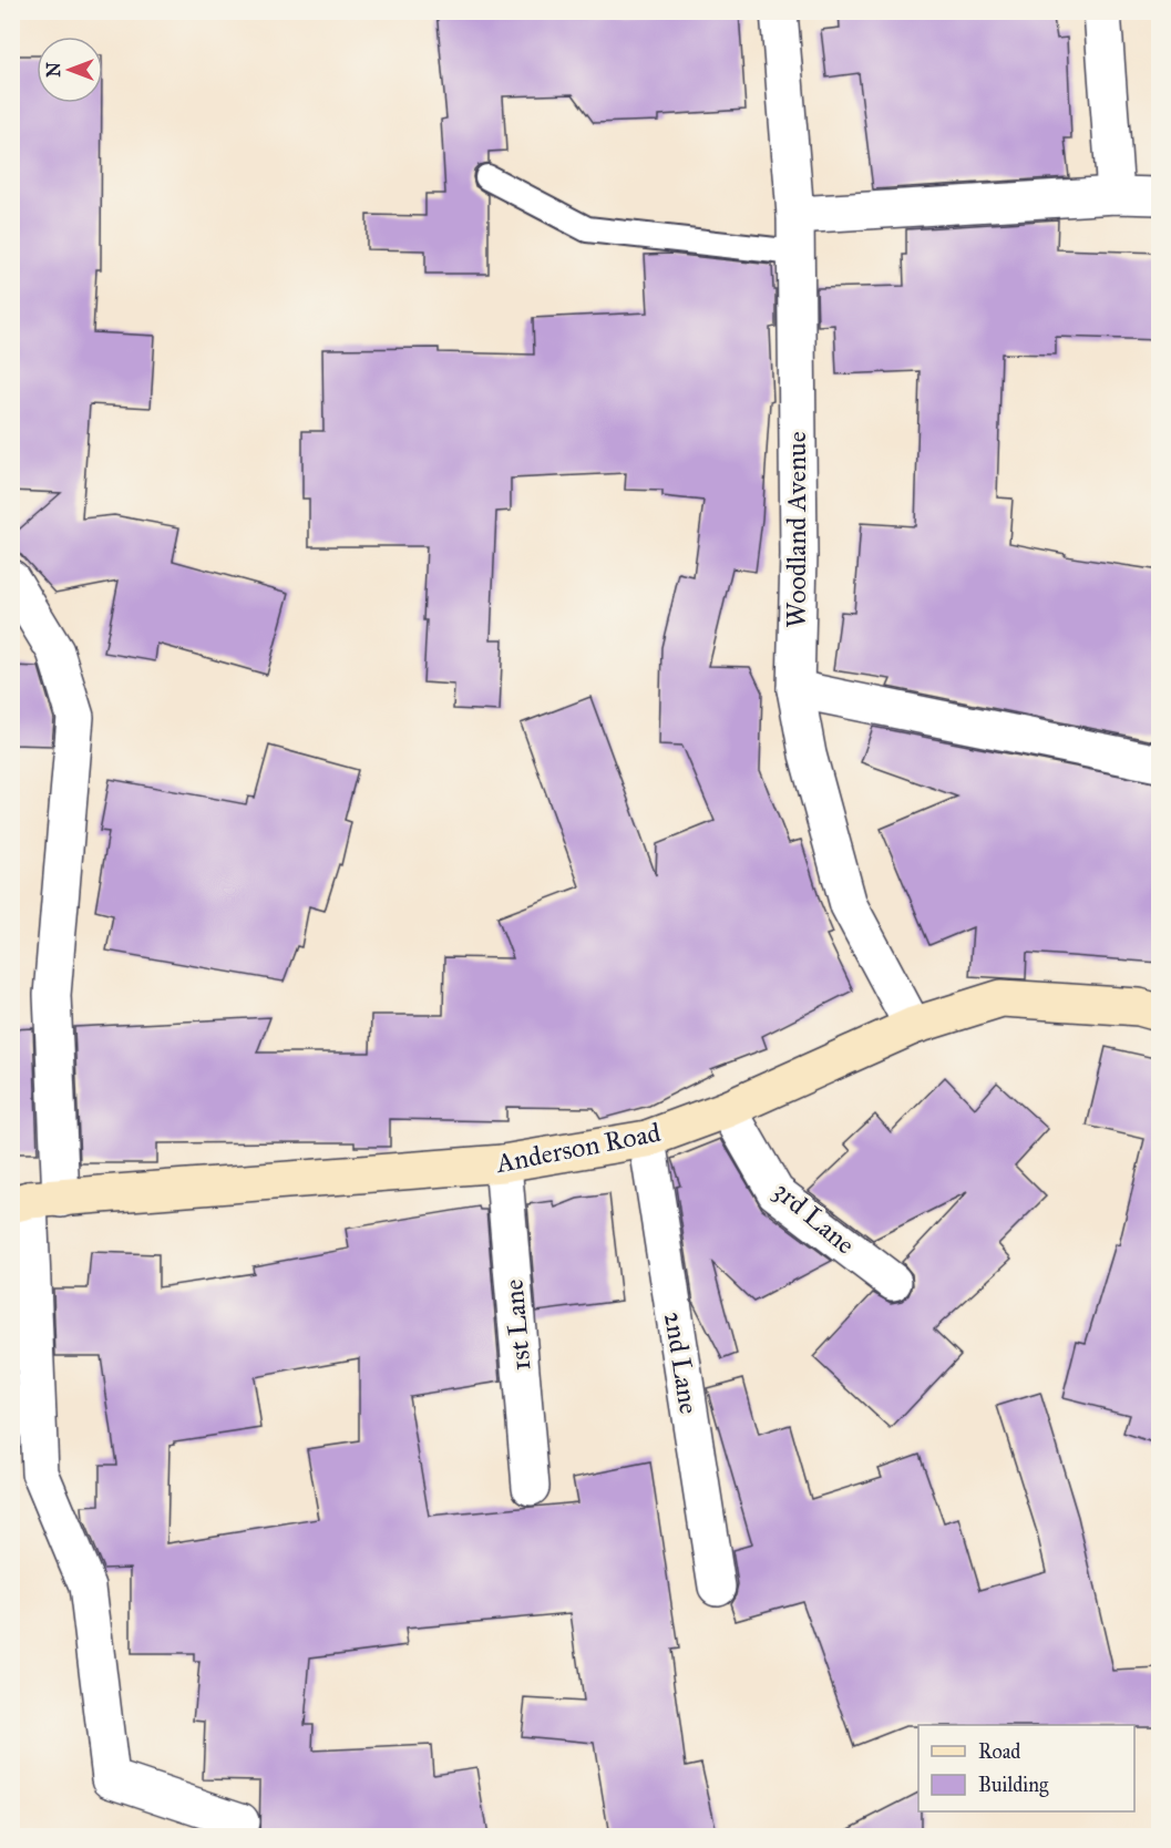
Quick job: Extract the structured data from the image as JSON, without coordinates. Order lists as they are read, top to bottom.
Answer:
{
  "streets": {
    "main road": ["Anderson Road"],
    "street": [
      "Woodland Avenue",
      "3rd Lane",
      "1st Lane",
      "2nd Lane"
    ]
  },
  "crossings": [
    ["Woodland Avenue", "Anderson Road"],
    ["Anderson Road", "3rd Lane"],
    ["Anderson Road", "1st Lane"],
    ["Anderson Road", "2nd Lane"]
  ],
  "legend": ["Road", "Building"],
  "north": "left"
}
